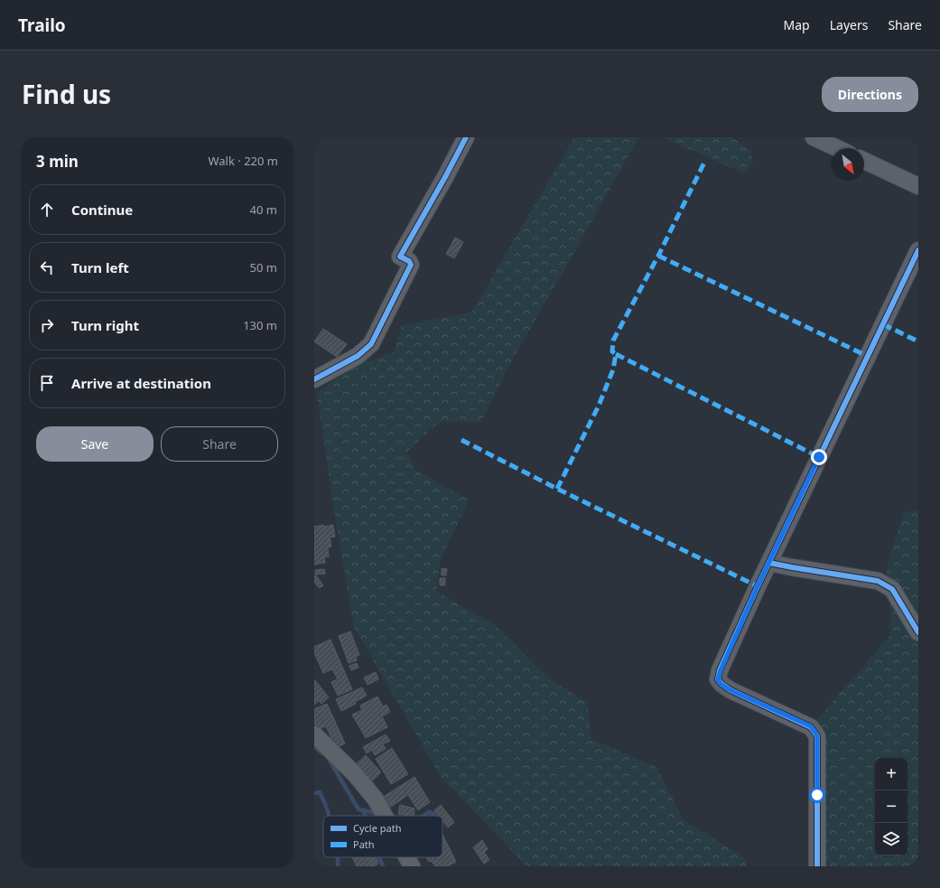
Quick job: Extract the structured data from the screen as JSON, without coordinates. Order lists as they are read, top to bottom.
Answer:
{
  "legend": ["Cycle path", "Path"],
  "north": "bottom right",
  "page": {
    "header": "Trailo",
    "nav": ["Map", "Layers", "Share"],
    "title": "Find us",
    "buttons": [
      "Directions",
      ["Save", "Share"]
    ],
    "heading": ["3 min", "Walk · 220 m"],
    "list": [
      ["Continue", "40 m"],
      ["Turn left", "50 m"],
      ["Turn right", "130 m"],
      "Arrive at destination"
    ],
    "map_buttons": ["+", "−"]
  }
}
